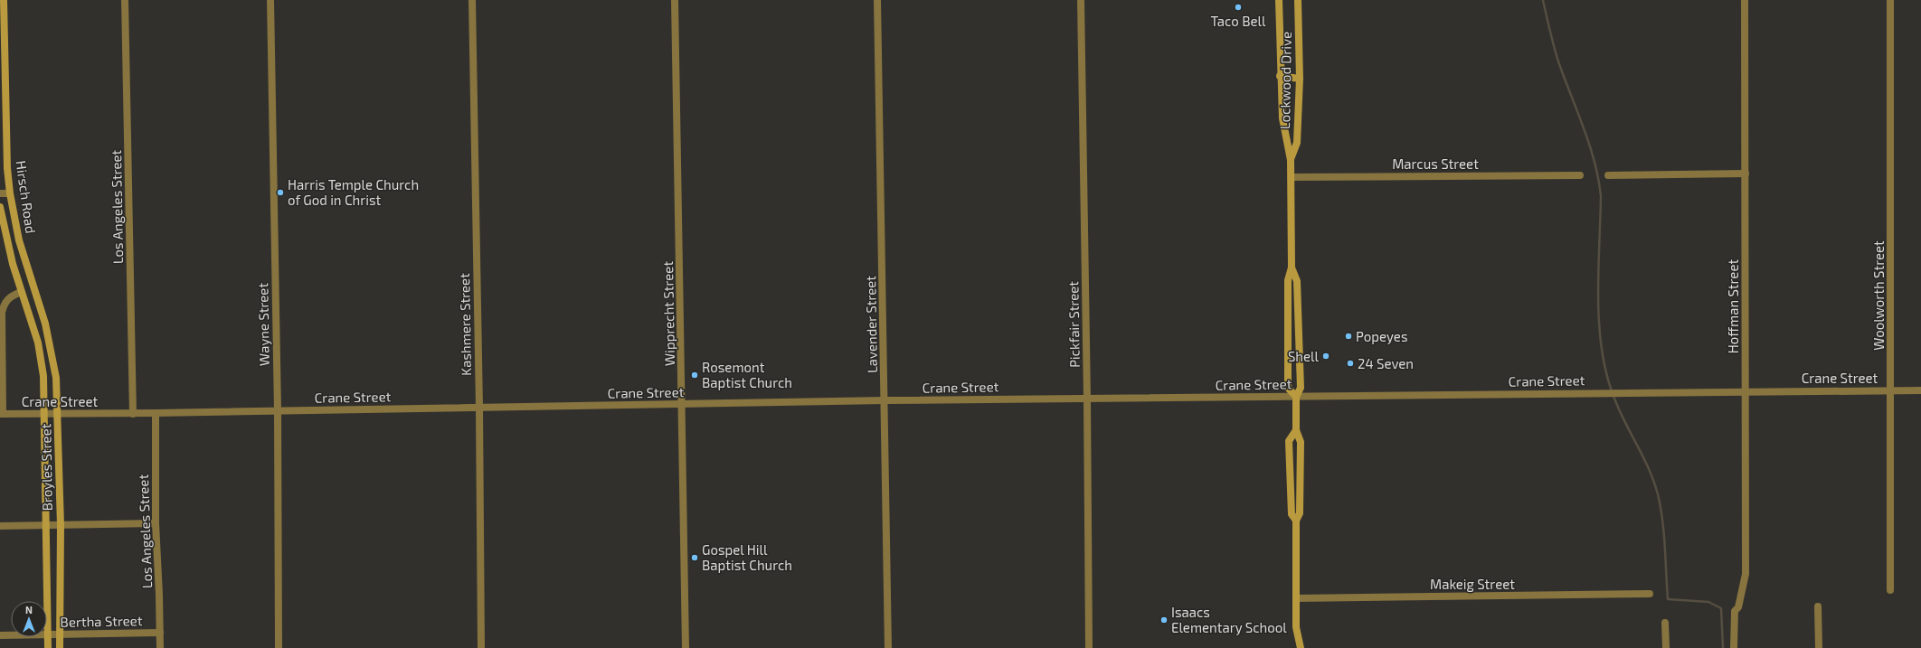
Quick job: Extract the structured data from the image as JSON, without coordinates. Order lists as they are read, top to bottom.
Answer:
{
  "streets": {
    "main road": ["Lockwood Drive", "Hirsch Road", "Broyles Street"],
    "street": [
      "Marcus Street",
      "Los Angeles Street",
      "Woolworth Street",
      "Hoffman Street",
      "Wipprecht Street",
      "Wayne Street",
      "Kashmere Street",
      "Lavender Street",
      "Pickfair Street",
      "Crane Street",
      "Makeig Street",
      "Bertha Street"
    ]
  },
  "crossings": [
    ["Lockwood Drive", "Marcus Street"],
    ["Lockwood Drive", "Crane Street"],
    ["Lockwood Drive", "Makeig Street"],
    ["Hirsch Road", "Broyles Street"],
    ["Los Angeles Street", "Crane Street"],
    ["Los Angeles Street", "Bertha Street"],
    ["Woolworth Street", "Crane Street"],
    ["Hoffman Street", "Crane Street"],
    ["Wipprecht Street", "Crane Street"],
    ["Wayne Street", "Crane Street"],
    ["Kashmere Street", "Crane Street"],
    ["Lavender Street", "Crane Street"],
    ["Pickfair Street", "Crane Street"],
    ["Crane Street", "Broyles Street"],
    ["Broyles Street", "Bertha Street"]
  ],
  "places": [
    "Taco Bell",
    "Harris Temple Church of God in Christ",
    "Popeyes",
    "Shell",
    "24 Seven",
    "Rosemont Baptist Church",
    "Gospel Hill Baptist Church",
    "Isaacs Elementary School"
  ],
  "north": "top"
}
